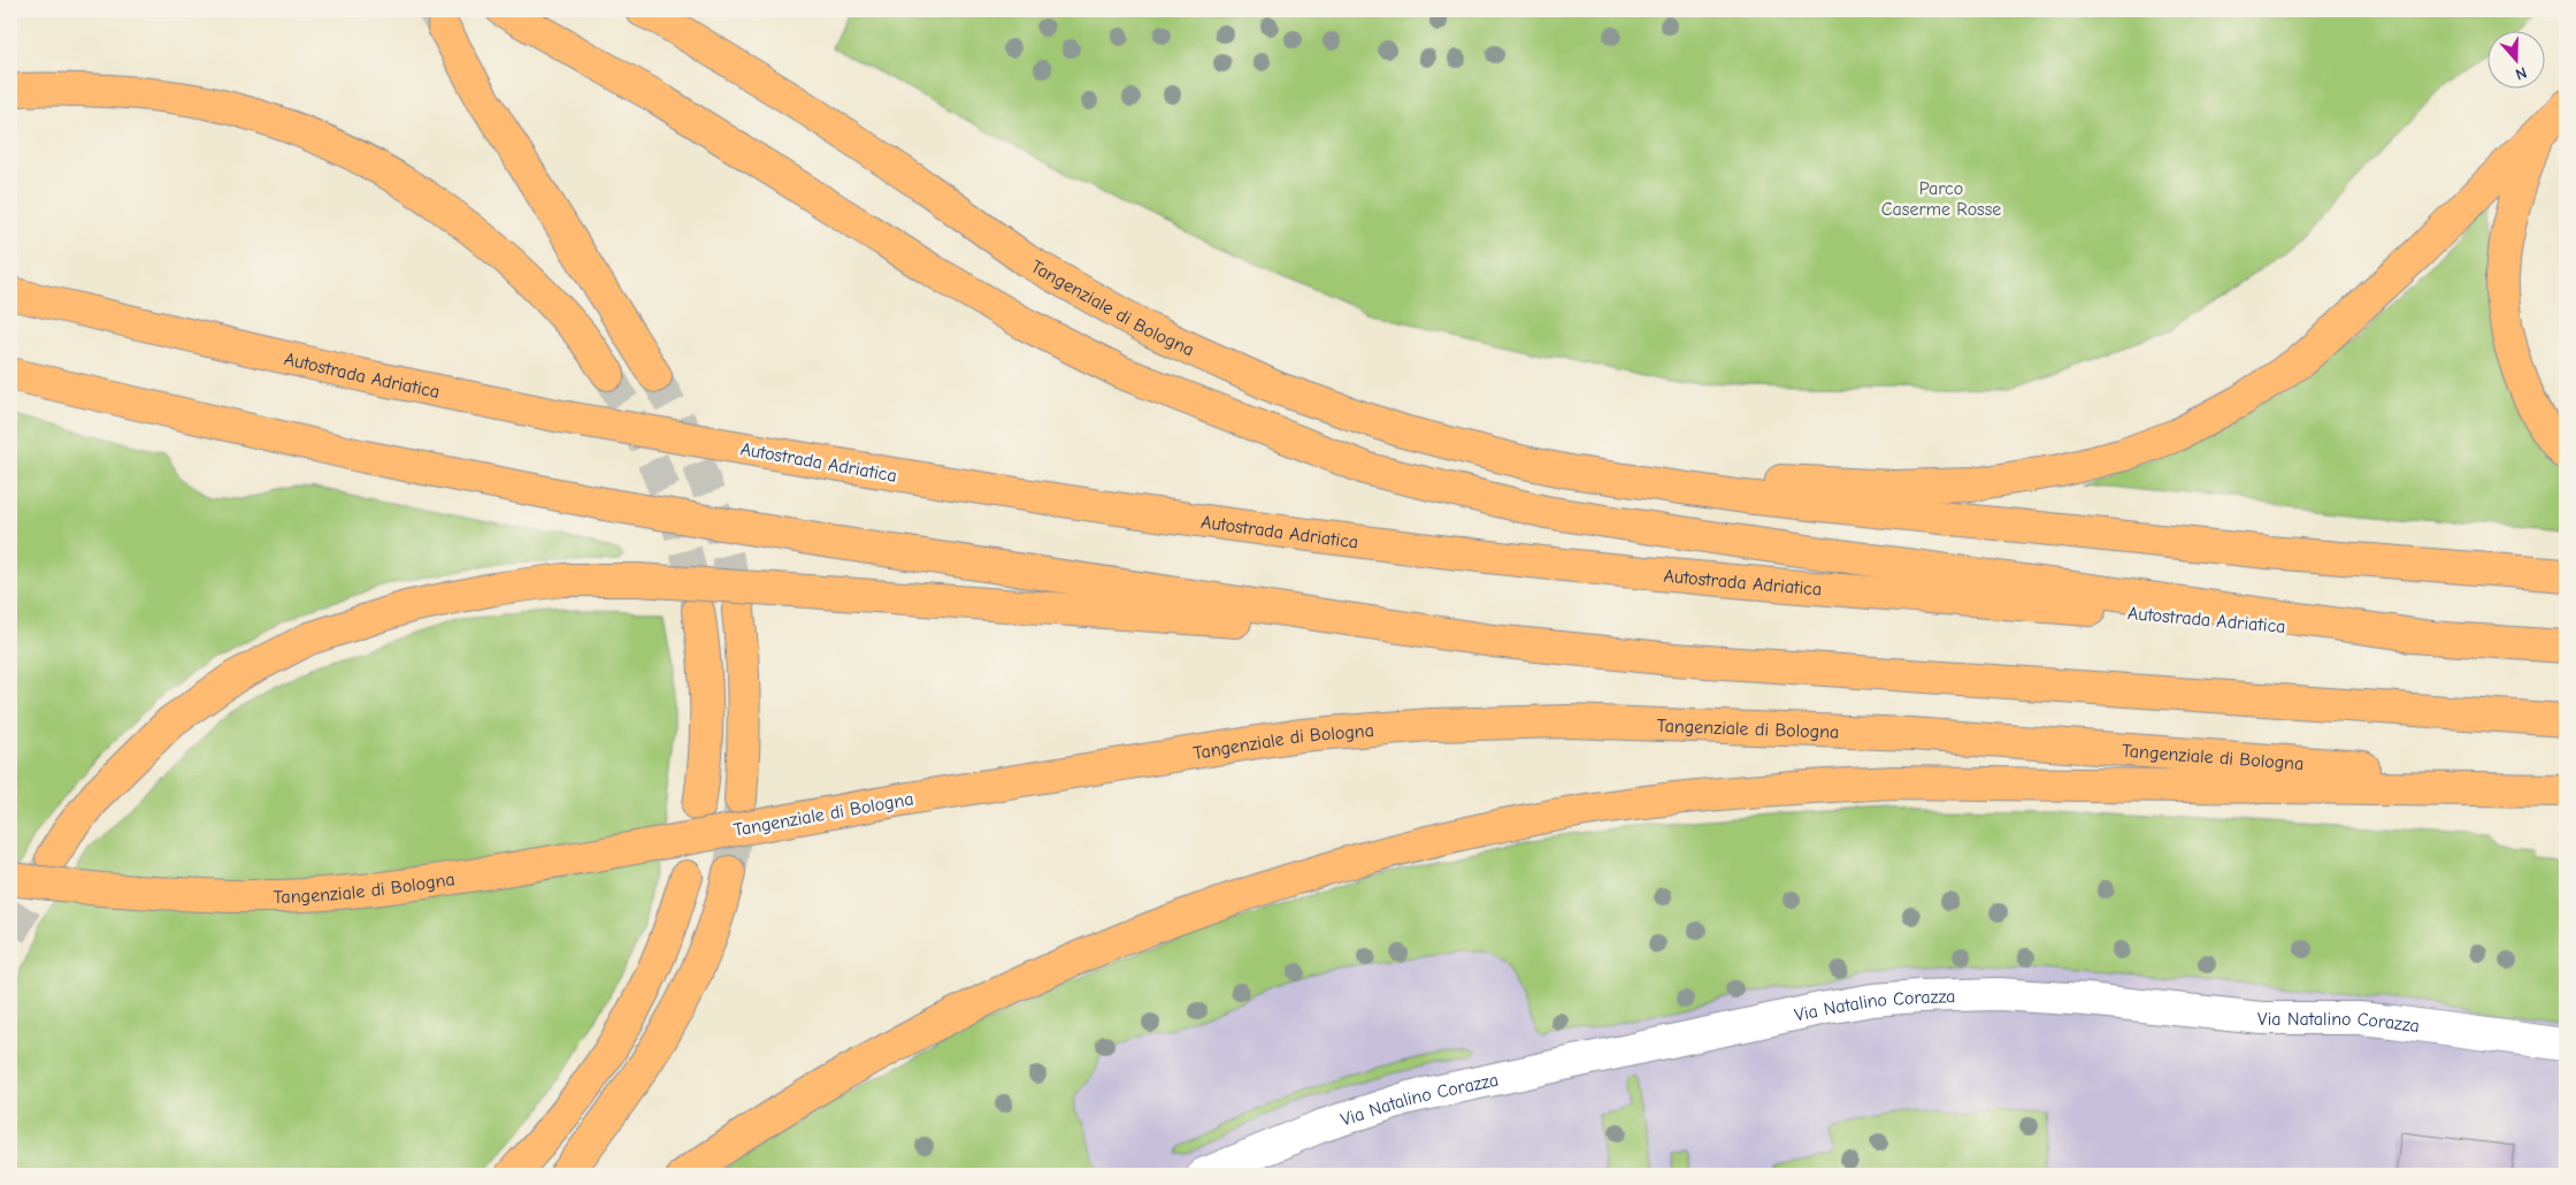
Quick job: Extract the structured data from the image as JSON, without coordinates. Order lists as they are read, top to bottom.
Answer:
{
  "streets": {
    "highway": ["Tangenziale di Bologna", "Autostrada Adriatica"],
    "street": ["Via Natalino Corazza"]
  },
  "parks": ["Parco Caserme Rosse"],
  "north": "bottom"
}
